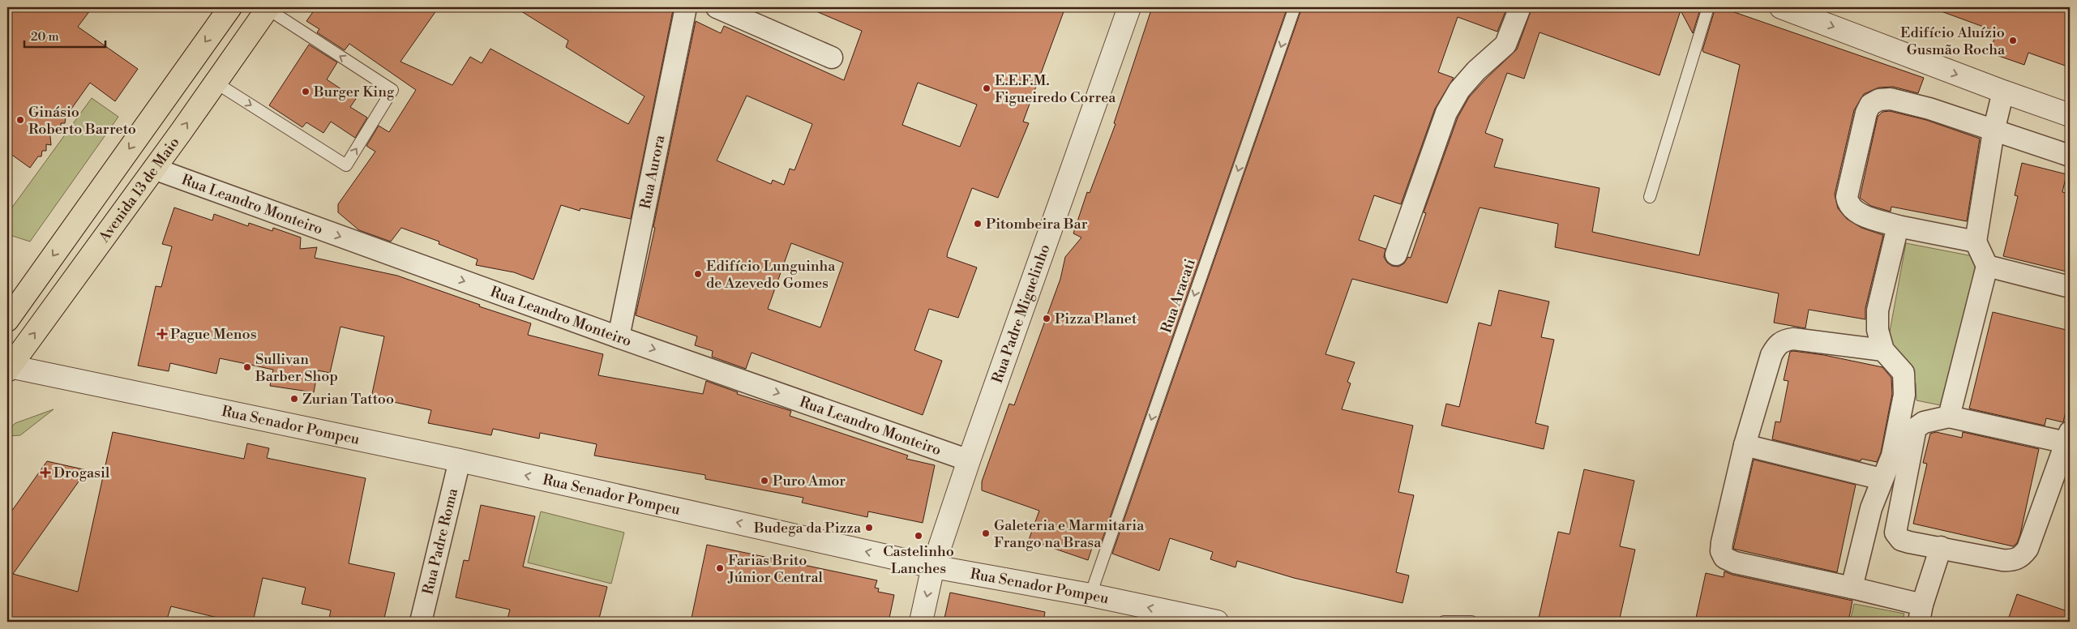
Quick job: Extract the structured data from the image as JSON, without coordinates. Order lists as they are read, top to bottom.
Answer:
{
  "streets": {
    "main road": ["Avenida 13 de Maio"],
    "street": [
      "Rua Aurora",
      "Rua Leandro Monteiro",
      "Rua Padre Miguelinho",
      "Rua Senador Pompeu",
      "Rua Padre Roma"
    ],
    "lane": ["Rua Aracati"]
  },
  "crossings": [
    ["Rua Aurora", "Rua Leandro Monteiro"],
    ["Avenida 13 de Maio", "Rua Leandro Monteiro"],
    ["Avenida 13 de Maio", "Rua Senador Pompeu"],
    ["Rua Leandro Monteiro", "Rua Padre Miguelinho"],
    ["Rua Aracati", "Rua Senador Pompeu"],
    ["Rua Padre Miguelinho", "Rua Senador Pompeu"],
    ["Rua Senador Pompeu", "Rua Padre Roma"]
  ],
  "one_way": ["Rua Leandro Monteiro", "Rua Aracati", "Rua Senador Pompeu"],
  "places": {
    "other": [
      "Edifício Aluízio Gusmão Rocha",
      "E.E.F.M. Figueiredo Correa",
      "Burger King",
      "Ginásio Roberto Barreto",
      "Pitombeira Bar",
      "Edifício Lunguinha de Azevedo Gomes",
      "Pizza Planet",
      "Sullivan Barber Shop",
      "Zurian Tattoo",
      "Puro Amor",
      "Budega da Pizza",
      "Galeteria e Marmitaria Frango na Brasa",
      "Castelinho Lanches",
      "Farias Brito Júnior Central"
    ],
    "health": ["Pague Menos", "Drogasil"]
  },
  "scale_bar": "20 m"
}
